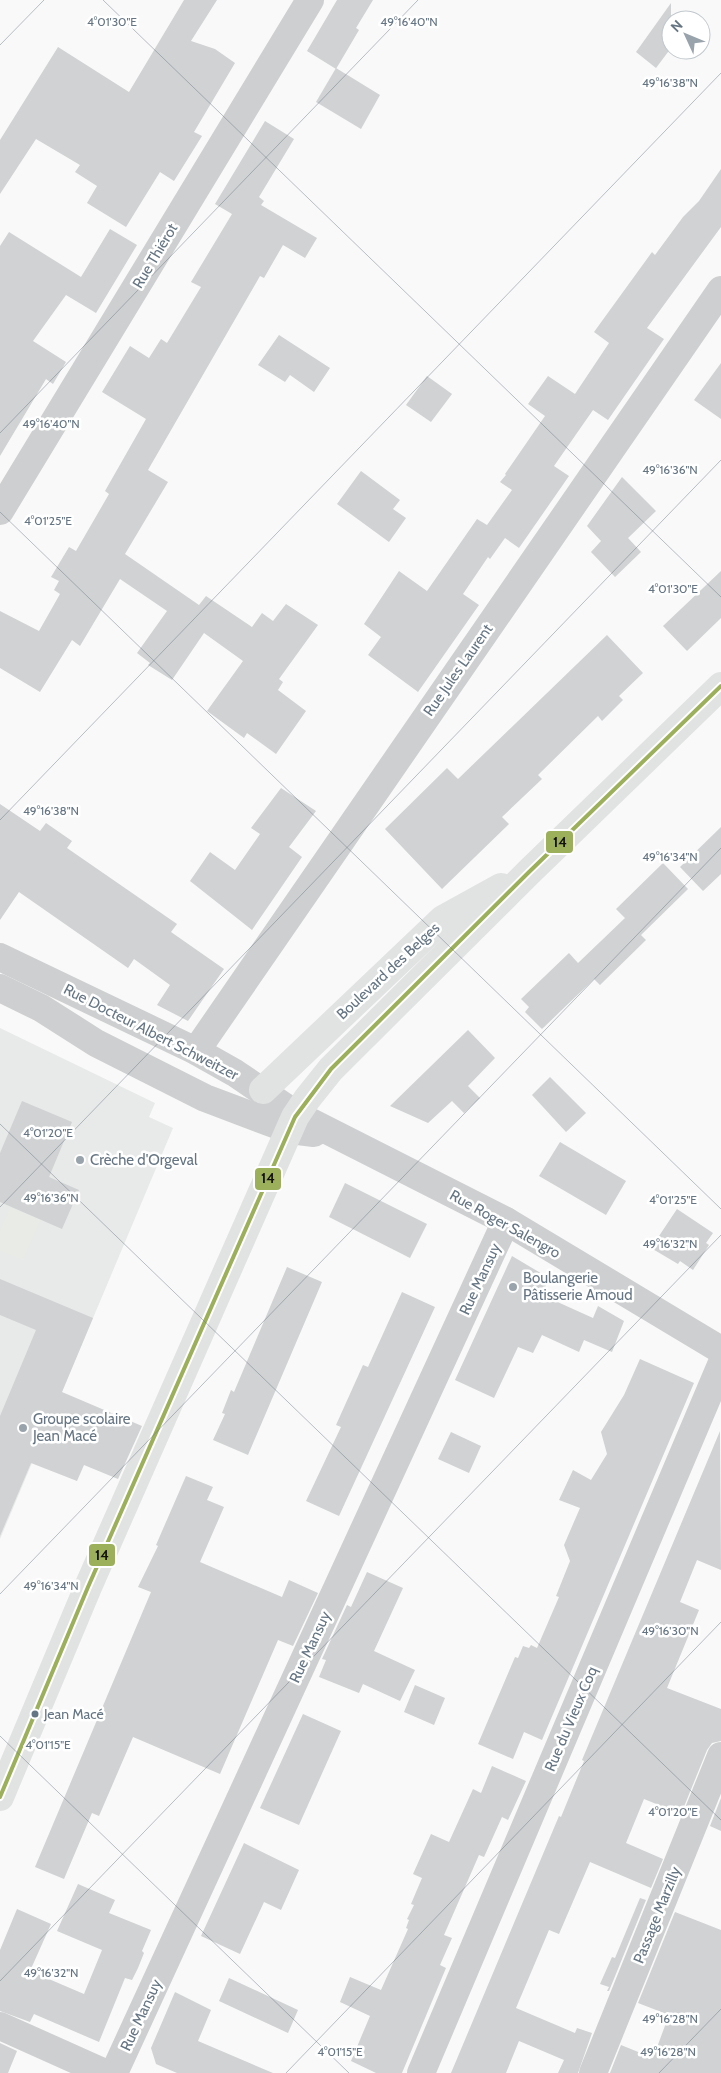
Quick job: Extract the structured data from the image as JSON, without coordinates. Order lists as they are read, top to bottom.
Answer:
{
  "streets": {
    "main road": ["Boulevard des Belges"],
    "street": [
      "Rue Thiérot",
      "Rue Jules Laurent",
      "Rue Docteur Albert Schweitzer",
      "Rue Roger Salengro",
      "Rue Mansuy",
      "Rue du Vieux Coq",
      "Passage Marzilly"
    ]
  },
  "crossings": [
    ["Rue Jules Laurent", "Rue Docteur Albert Schweitzer"],
    ["Boulevard des Belges", "Rue Docteur Albert Schweitzer"],
    ["Boulevard des Belges", "Rue Roger Salengro"],
    ["Rue Docteur Albert Schweitzer", "Rue Roger Salengro"],
    ["Rue Roger Salengro", "Rue Mansuy"]
  ],
  "places": [
    "Crèche d'Orgeval",
    "Boulangerie Pâtisserie Amoud",
    "Groupe scolaire Jean Macé",
    "Jean Macé"
  ],
  "lines": ["transit line 14"],
  "north": "top left",
  "coordinates": [
    "4°01'30\"E",
    "49°16'40\"N",
    "49°16'38\"N",
    "49°16'36\"N",
    "4°01'25\"E",
    "49°16'34\"N",
    "4°01'20\"E",
    "49°16'32\"N",
    "49°16'30\"N",
    "4°01'15\"E",
    "49°16'28\"N"
  ]
}
